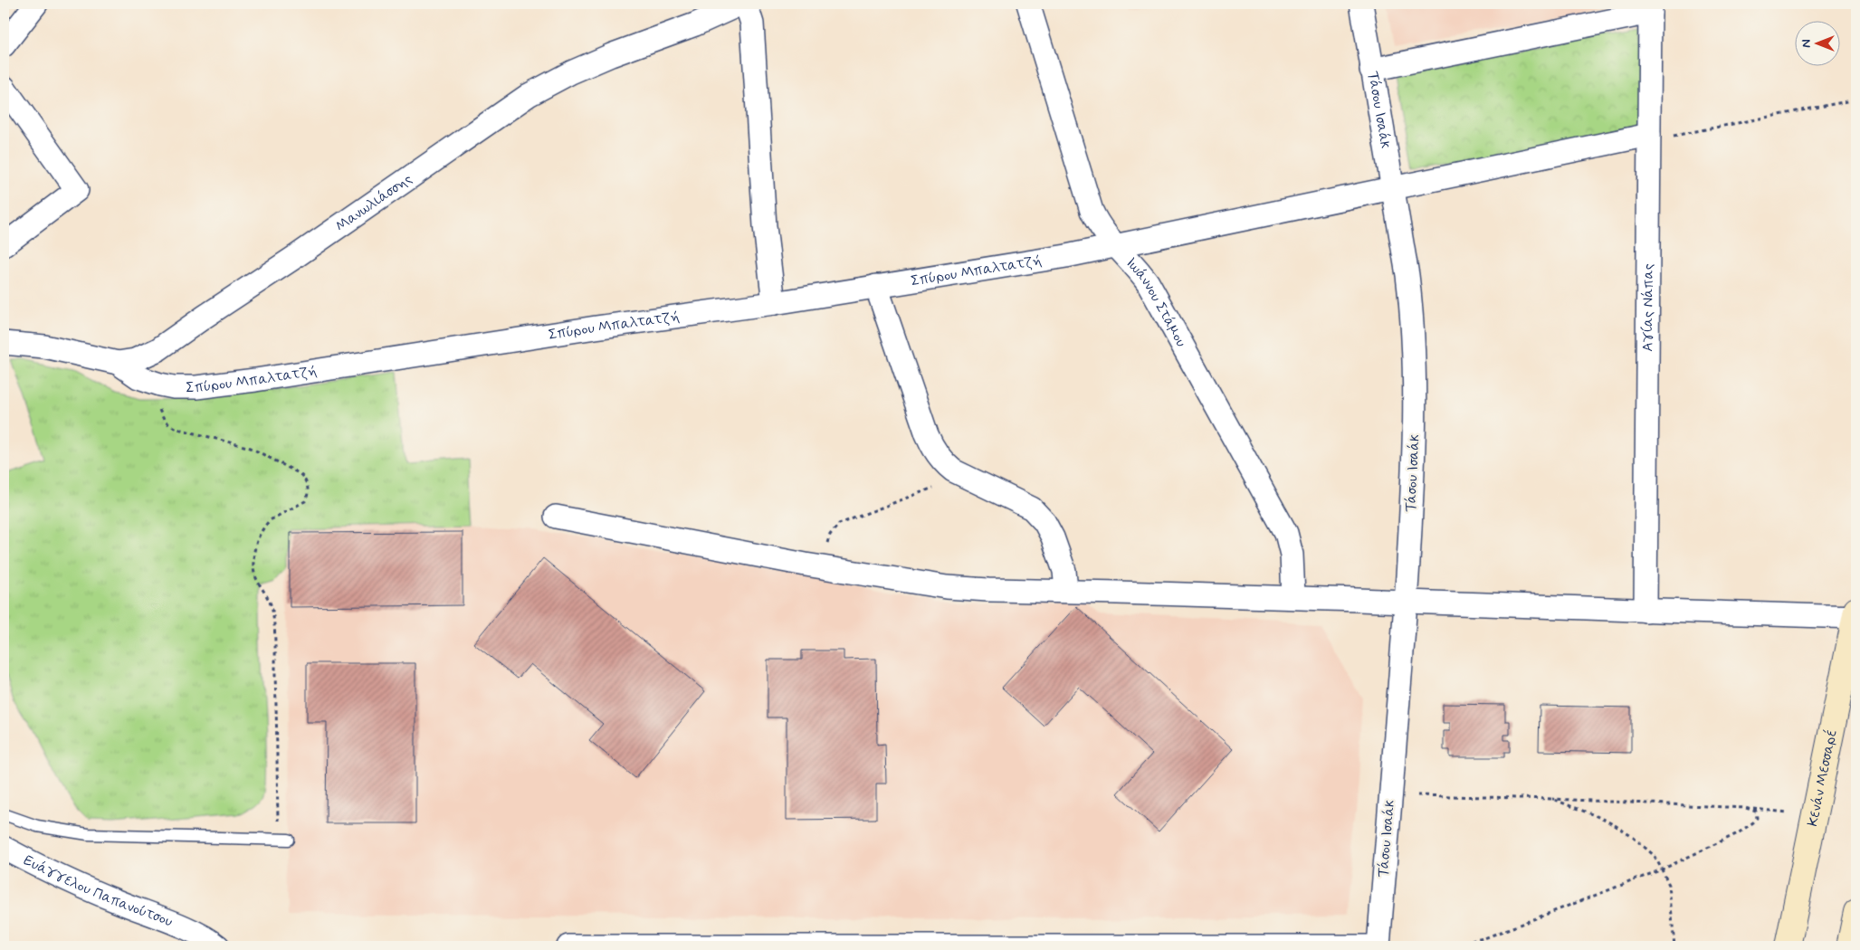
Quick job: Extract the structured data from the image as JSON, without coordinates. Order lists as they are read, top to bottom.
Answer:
{
  "streets": {
    "main road": ["Κενάν Μεσσαρέ"],
    "street": [
      "Τάσου Ισαάκ",
      "Μανωλιάσσης",
      "Σπύρου Μπαλτατζή",
      "Ιωάννου Στάμου",
      "Αγίας Νάπας",
      "Ευάγγελου Παπανούτσου"
    ]
  },
  "crossings": [
    ["Τάσου Ισαάκ", "Σπύρου Μπαλτατζή"],
    ["Μανωλιάσσης", "Σπύρου Μπαλτατζή"],
    ["Σπύρου Μπαλτατζή", "Ιωάννου Στάμου"],
    ["Σπύρου Μπαλτατζή", "Αγίας Νάπας"]
  ],
  "north": "left"
}
